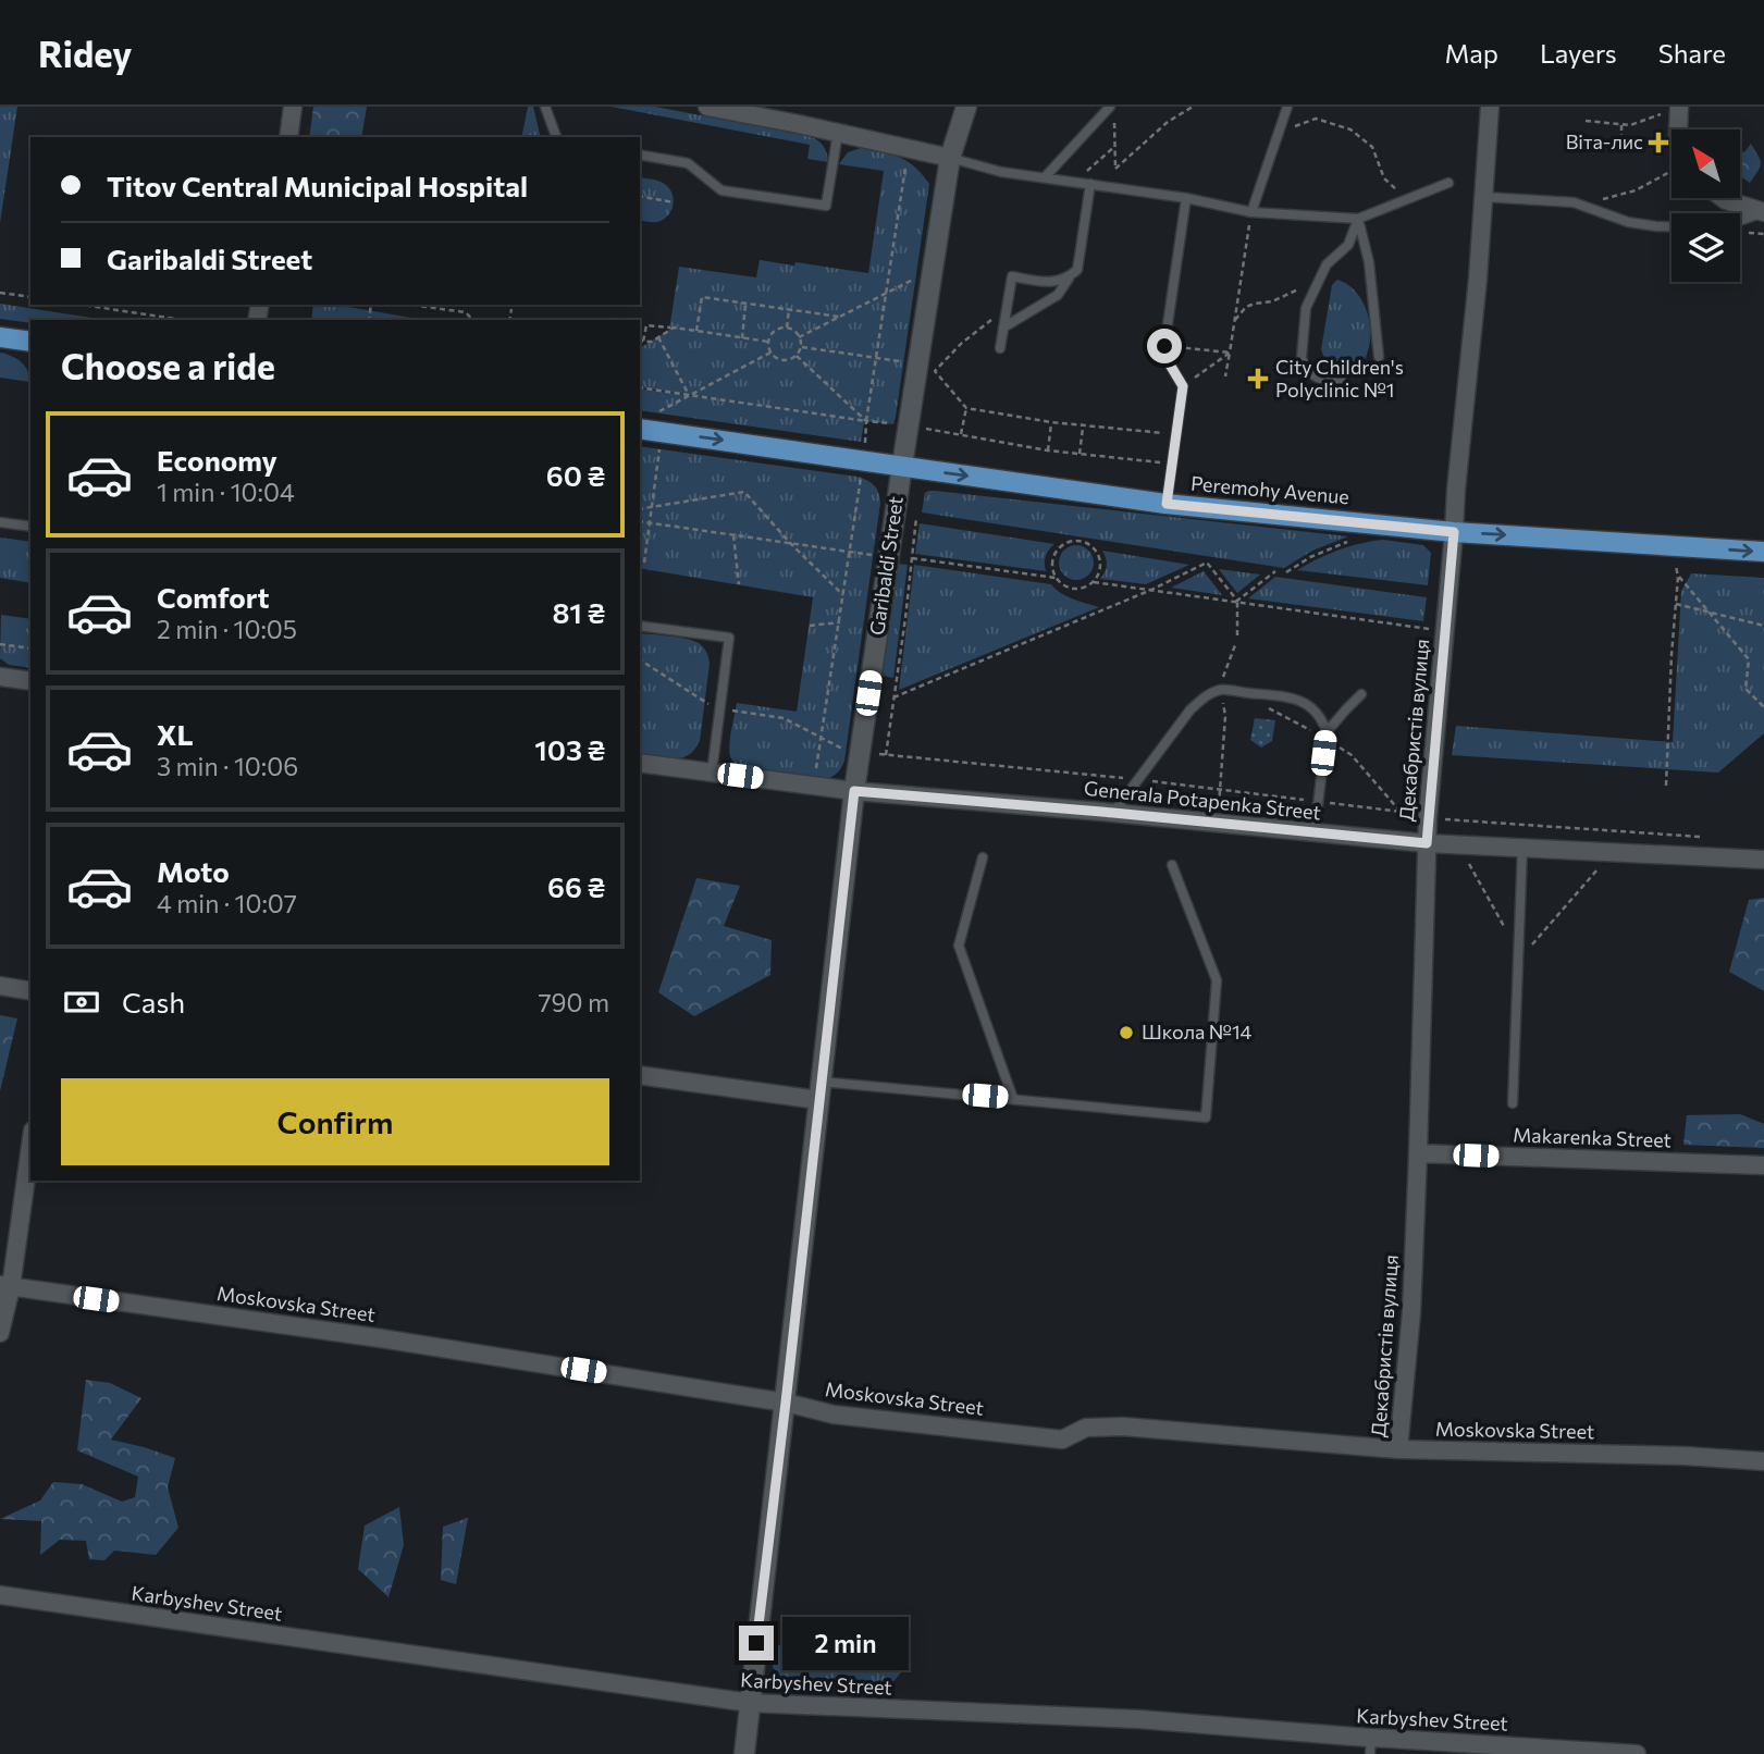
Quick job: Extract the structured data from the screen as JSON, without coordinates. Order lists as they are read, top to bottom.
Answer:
{
  "streets": {
    "main road": ["Peremohy Avenue"],
    "street": [
      "Garibaldi Street",
      "Декабристів вулиця",
      "Generala Potapenka Street",
      "Makarenka Street",
      "Moskovska Street",
      "Karbyshev Street"
    ]
  },
  "crossings": [
    ["Peremohy Avenue", "Garibaldi Street"],
    ["Peremohy Avenue", "Декабристів вулиця"],
    ["Garibaldi Street", "Generala Potapenka Street"],
    ["Garibaldi Street", "Moskovska Street"],
    ["Garibaldi Street", "Karbyshev Street"],
    ["Декабристів вулиця", "Generala Potapenka Street"],
    ["Декабристів вулиця", "Makarenka Street"],
    ["Декабристів вулиця", "Moskovska Street"]
  ],
  "one_way": ["Peremohy Avenue"],
  "places": {
    "health": ["Віта-лис", "City Children's Polyclinic №1"],
    "other": ["Школа №14"]
  },
  "north": "top left",
  "page": {
    "header": "Ridey",
    "nav": ["Map", "Layers", "Share"],
    "banner": ["Titov Central Municipal Hospital", "Garibaldi Street"],
    "heading": "Choose a ride",
    "list": [
      {
        "name": "Economy",
        "note": "1 min · 10:04",
        "value": "60 ₴"
      },
      {
        "name": "Comfort",
        "note": "2 min · 10:05",
        "value": "81 ₴"
      },
      {
        "name": "XL",
        "note": "3 min · 10:06",
        "value": "103 ₴"
      },
      {
        "name": "Moto",
        "note": "4 min · 10:07",
        "value": "66 ₴"
      }
    ],
    "pay": ["Cash", "790 m"],
    "buttons": "Confirm",
    "bubble": "2 min"
  }
}
